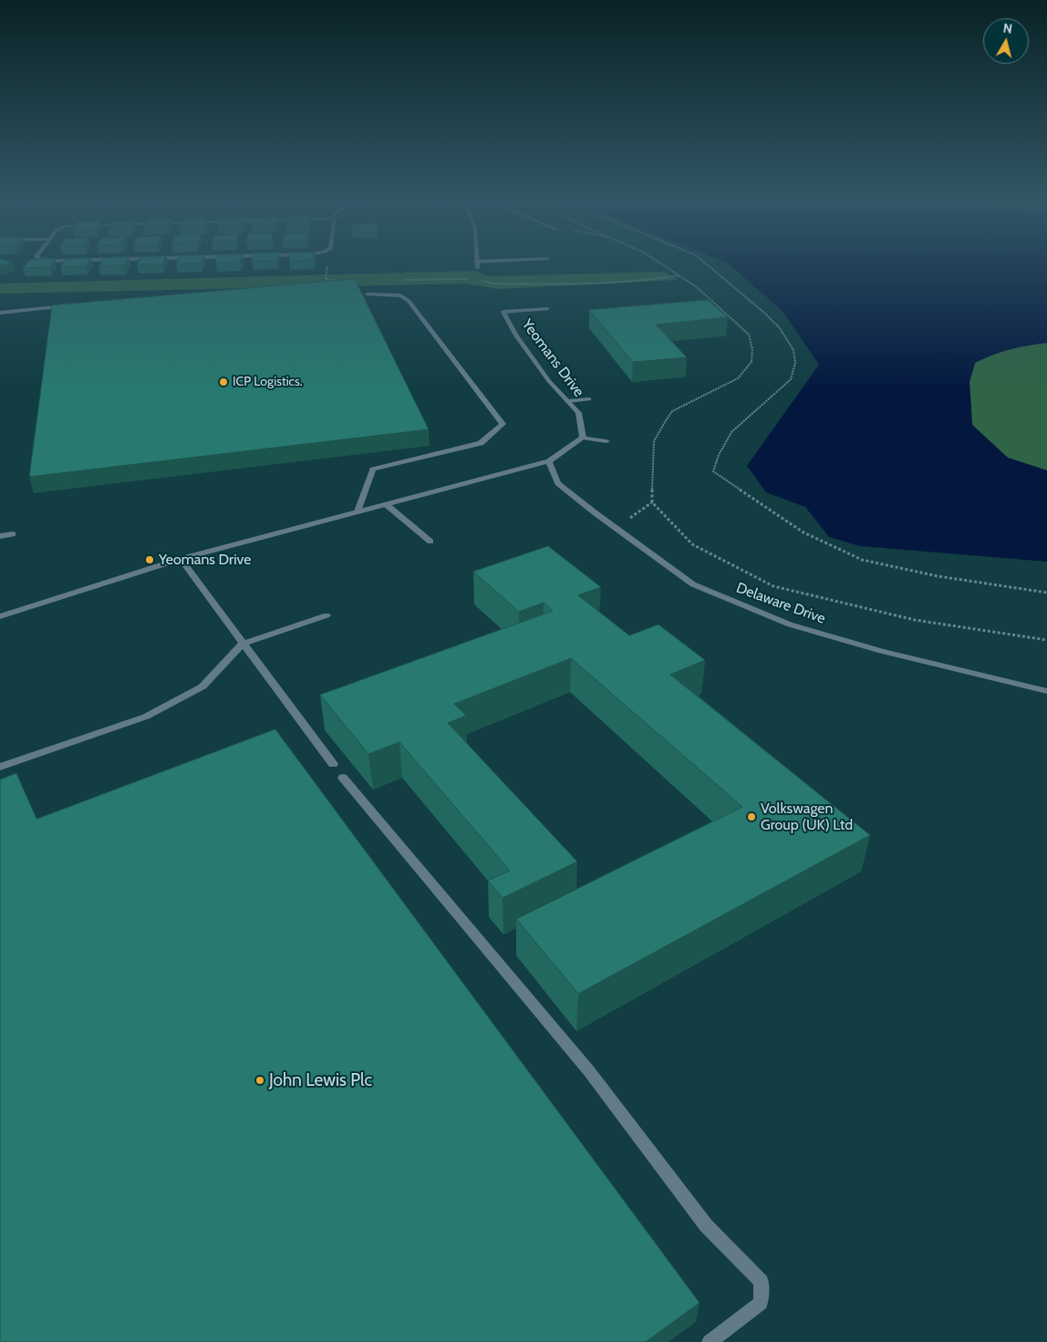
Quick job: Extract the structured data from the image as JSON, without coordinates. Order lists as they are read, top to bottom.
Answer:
{
  "streets": {
    "street": ["Yeomans Drive", "Delaware Drive"]
  },
  "places": [
    "ICP Logistics.",
    "Yeomans Drive",
    "Volkswagen Group (UK) Ltd",
    "John Lewis Plc"
  ],
  "north": "top"
}
